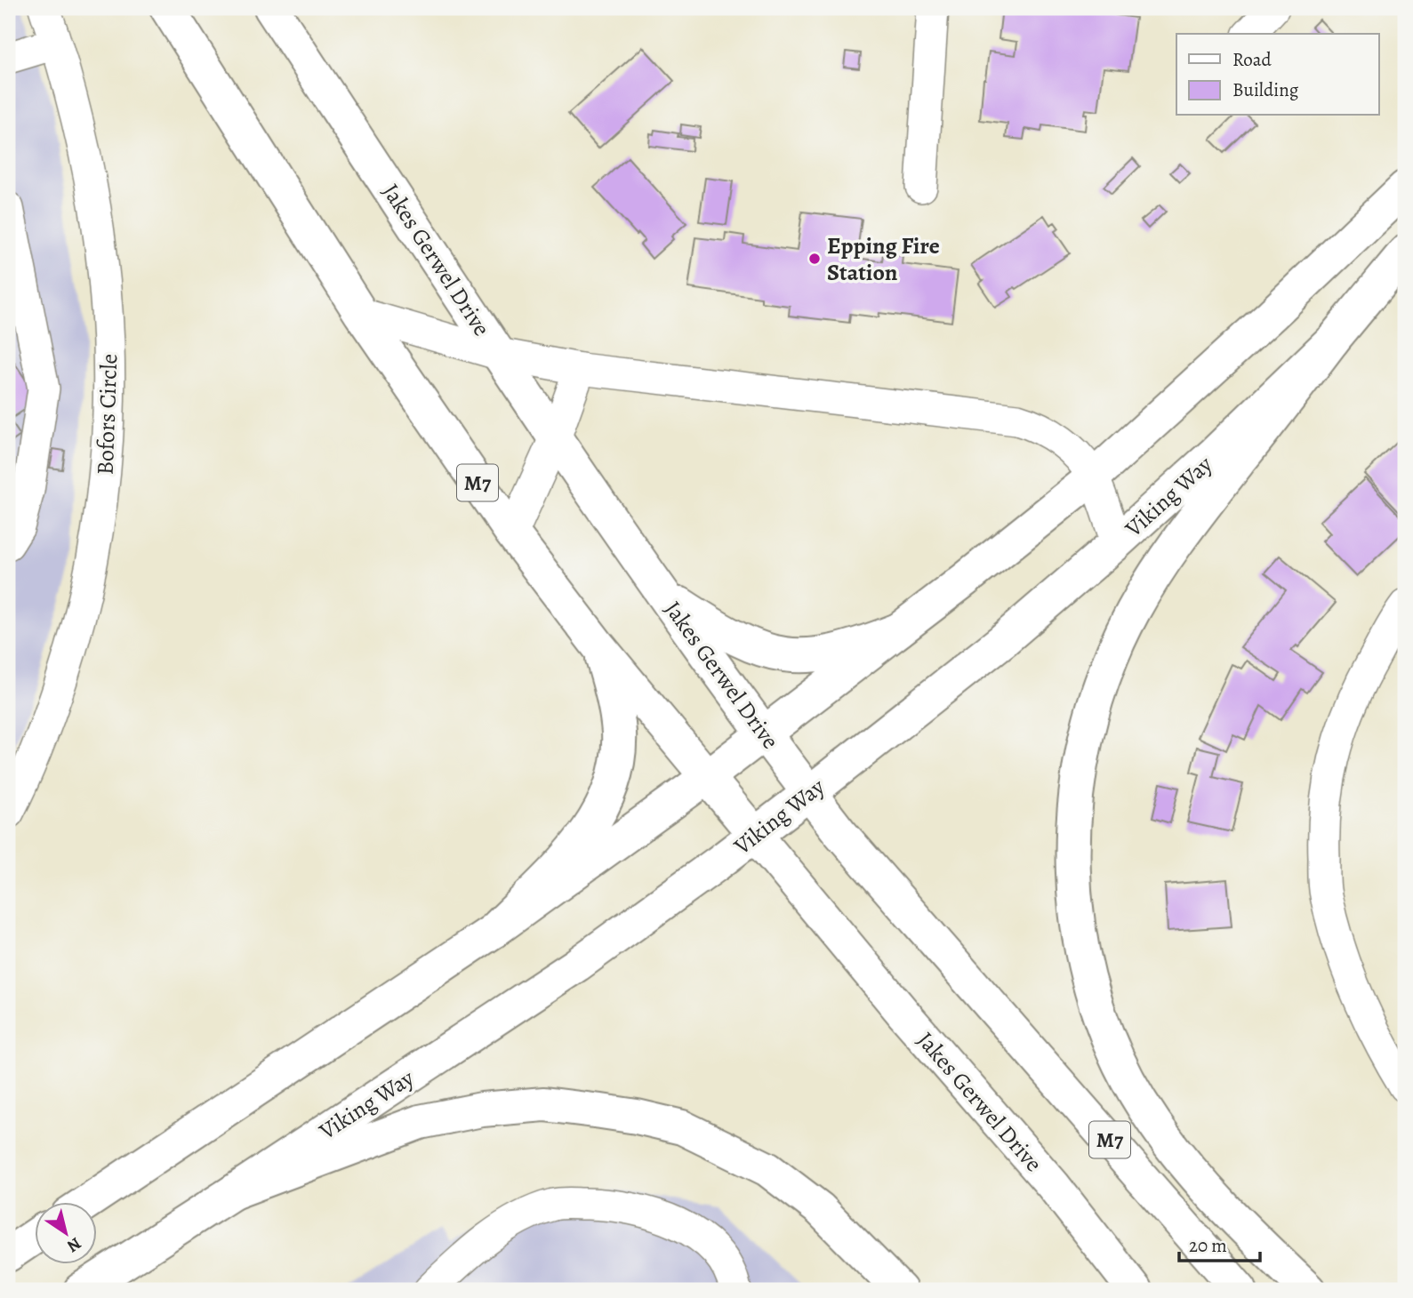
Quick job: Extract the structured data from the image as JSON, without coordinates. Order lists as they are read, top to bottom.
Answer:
{
  "streets": {
    "main road": ["Jakes Gerwel Drive", "M7", "Viking Way"],
    "street": ["Bofors Circle"]
  },
  "crossings": [
    ["Jakes Gerwel Drive", "Viking Way"]
  ],
  "places": ["Epping Fire Station"],
  "legend": ["Road", "Building"],
  "scale_bar": "20 m",
  "north": "bottom right"
}
